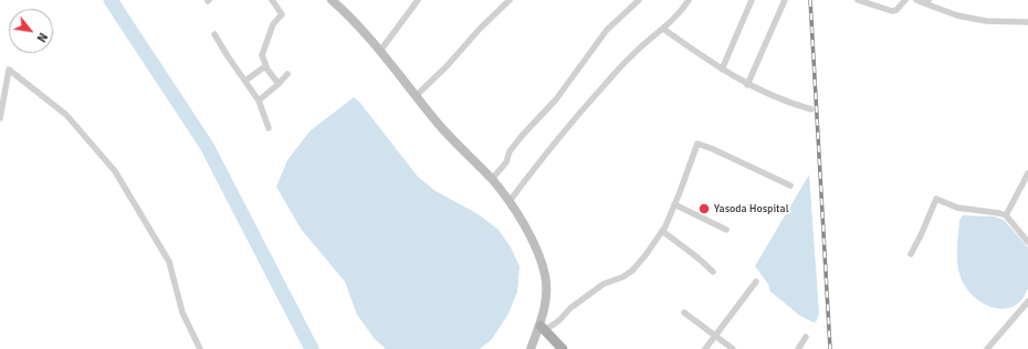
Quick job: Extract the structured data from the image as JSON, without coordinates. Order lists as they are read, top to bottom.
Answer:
{
  "places": ["Yasoda Hospital"],
  "north": "bottom right"
}
